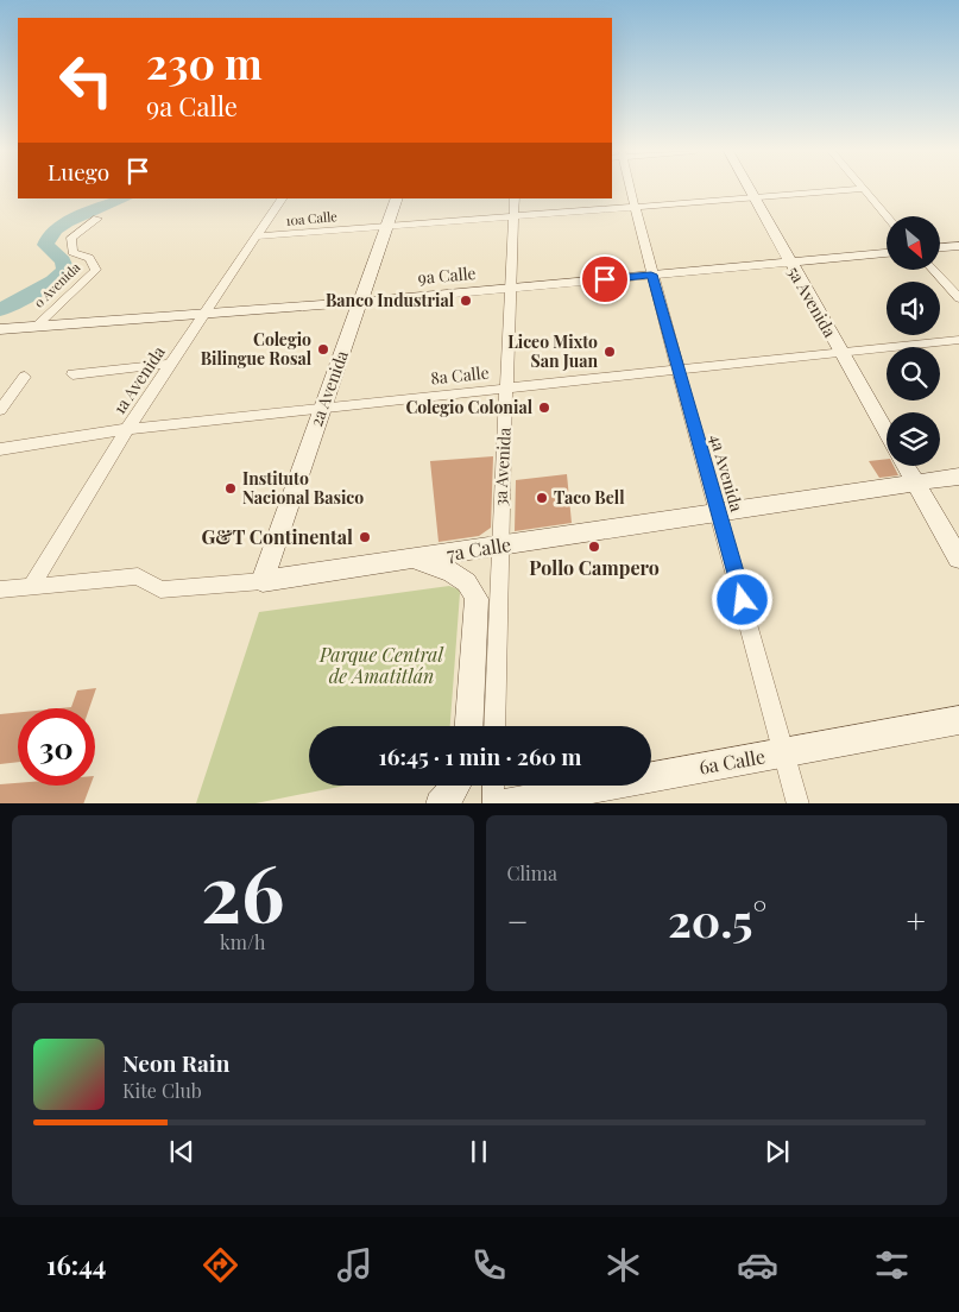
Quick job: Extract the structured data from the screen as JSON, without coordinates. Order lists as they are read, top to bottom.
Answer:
{
  "streets": {
    "main road": [
      "9a Calle",
      "5a Avenida",
      "2a Avenida",
      "7a Calle",
      "6a Calle"
    ],
    "street": [
      "10a Calle",
      "0 Avenida",
      "8a Calle",
      "1a Avenida",
      "3a Avenida",
      "4a Avenida"
    ]
  },
  "crossings": [
    ["10a Calle", "5a Avenida"],
    ["10a Calle", "1a Avenida"],
    ["10a Calle", "2a Avenida"],
    ["10a Calle", "3a Avenida"],
    ["10a Calle", "4a Avenida"],
    ["9a Calle", "0 Avenida"],
    ["9a Calle", "5a Avenida"],
    ["9a Calle", "1a Avenida"],
    ["9a Calle", "2a Avenida"],
    ["9a Calle", "3a Avenida"],
    ["9a Calle", "4a Avenida"],
    ["5a Avenida", "8a Calle"],
    ["8a Calle", "1a Avenida"],
    ["8a Calle", "2a Avenida"],
    ["8a Calle", "3a Avenida"],
    ["8a Calle", "4a Avenida"],
    ["1a Avenida", "7a Calle"],
    ["2a Avenida", "7a Calle"],
    ["3a Avenida", "7a Calle"],
    ["4a Avenida", "7a Calle"],
    ["4a Avenida", "6a Calle"]
  ],
  "parks": ["Parque Central de Amatitlán"],
  "places": [
    "Banco Industrial",
    "Colegio Bilingue Rosal",
    "Liceo Mixto San Juan",
    "Colegio Colonial",
    "Instituto Nacional Basico",
    "Taco Bell",
    "G&T Continental",
    "Pollo Campero"
  ],
  "north": "bottom right",
  "page": {
    "turn": ["230 m", "9a Calle"],
    "then": "Luego",
    "limit": "30",
    "trip": "16:45 · 1 min · 260 m",
    "tile": [
      ["26", "km/h"],
      "Clima"
    ],
    "heat": ["−", "20.5°", "+"],
    "song": ["Neon Rain", "Kite Club"],
    "tabs": "16:44"
  }
}
